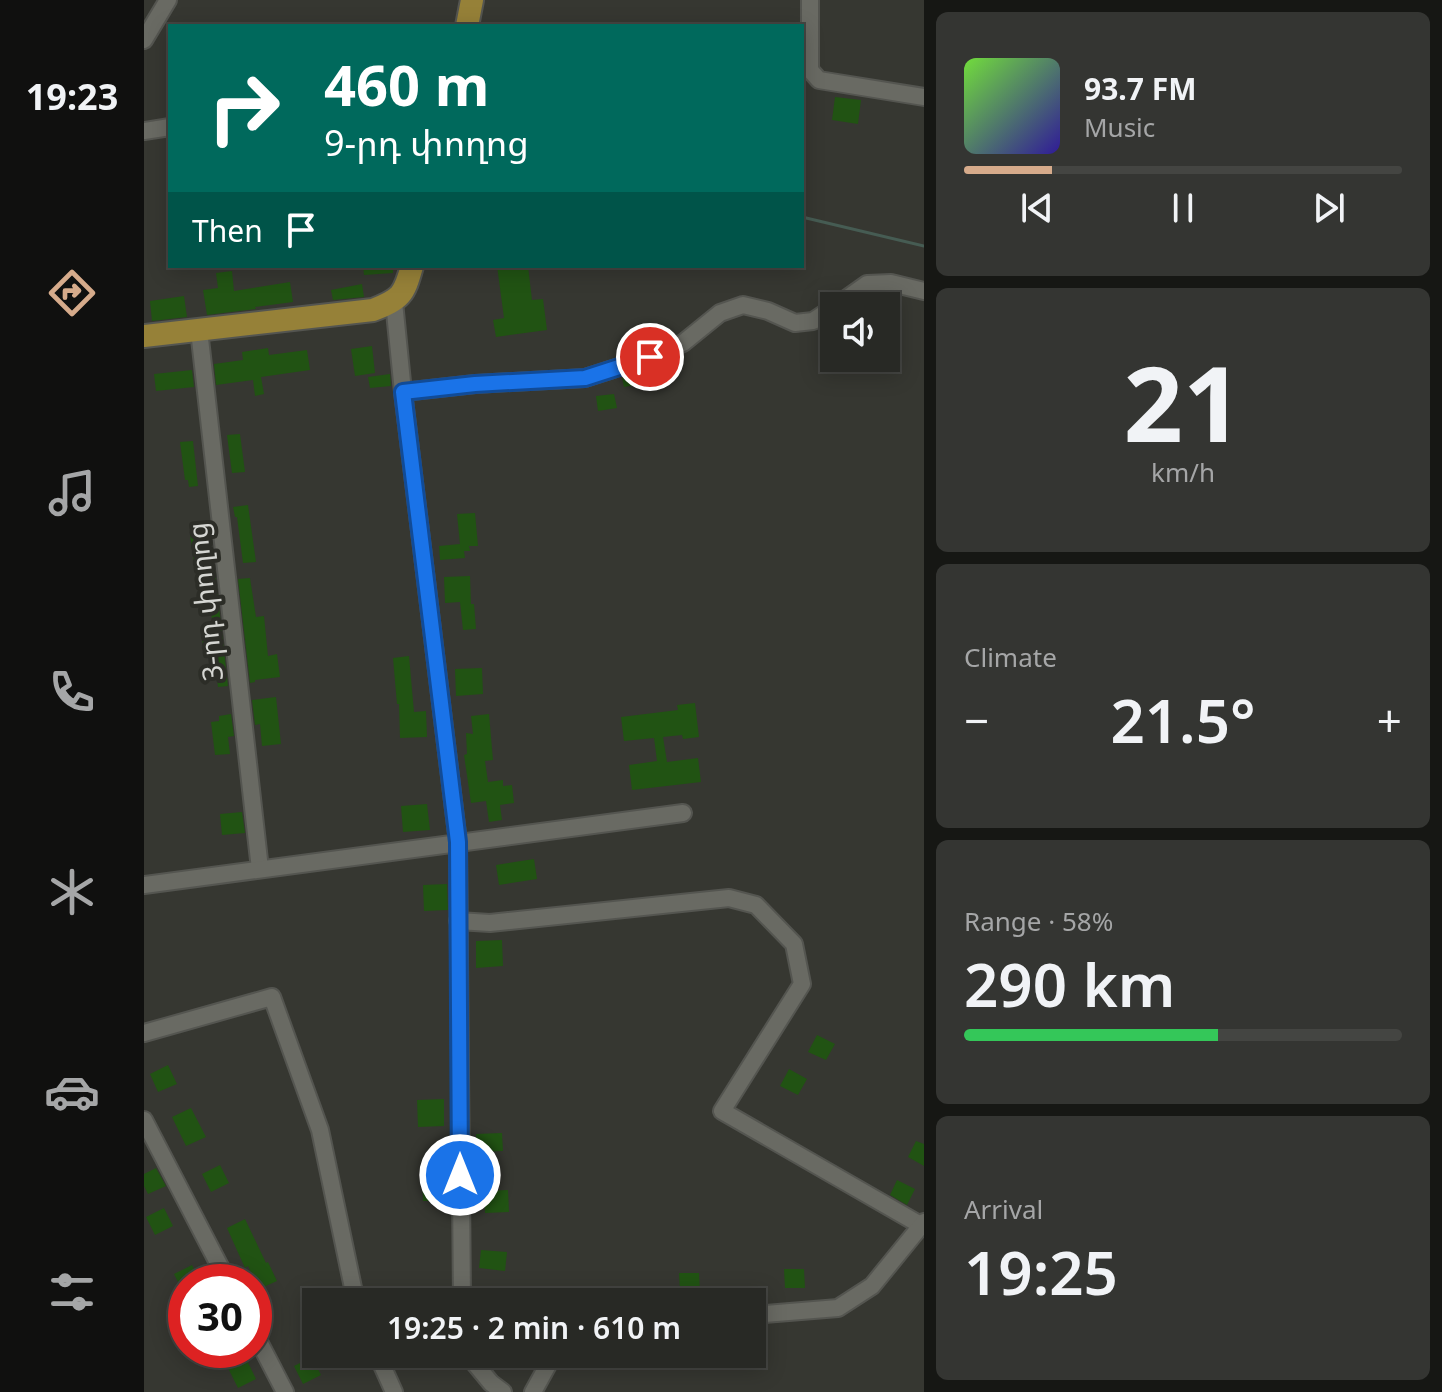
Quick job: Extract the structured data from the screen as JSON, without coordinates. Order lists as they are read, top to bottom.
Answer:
{
  "streets": {
    "street": ["3-րդ փողոց"]
  },
  "page": {
    "tabs": "19:23",
    "turn": ["460 m", "9-րդ փողոց"],
    "song": ["93.7 FM", "Music"],
    "then": "Then",
    "tile": [
      ["21", "km/h"],
      "Climate",
      ["Range · 58%", "290 km"],
      ["Arrival", "19:25"]
    ],
    "heat": ["−", "21.5°", "+"],
    "limit": "30",
    "trip": "19:25 · 2 min · 610 m"
  }
}
